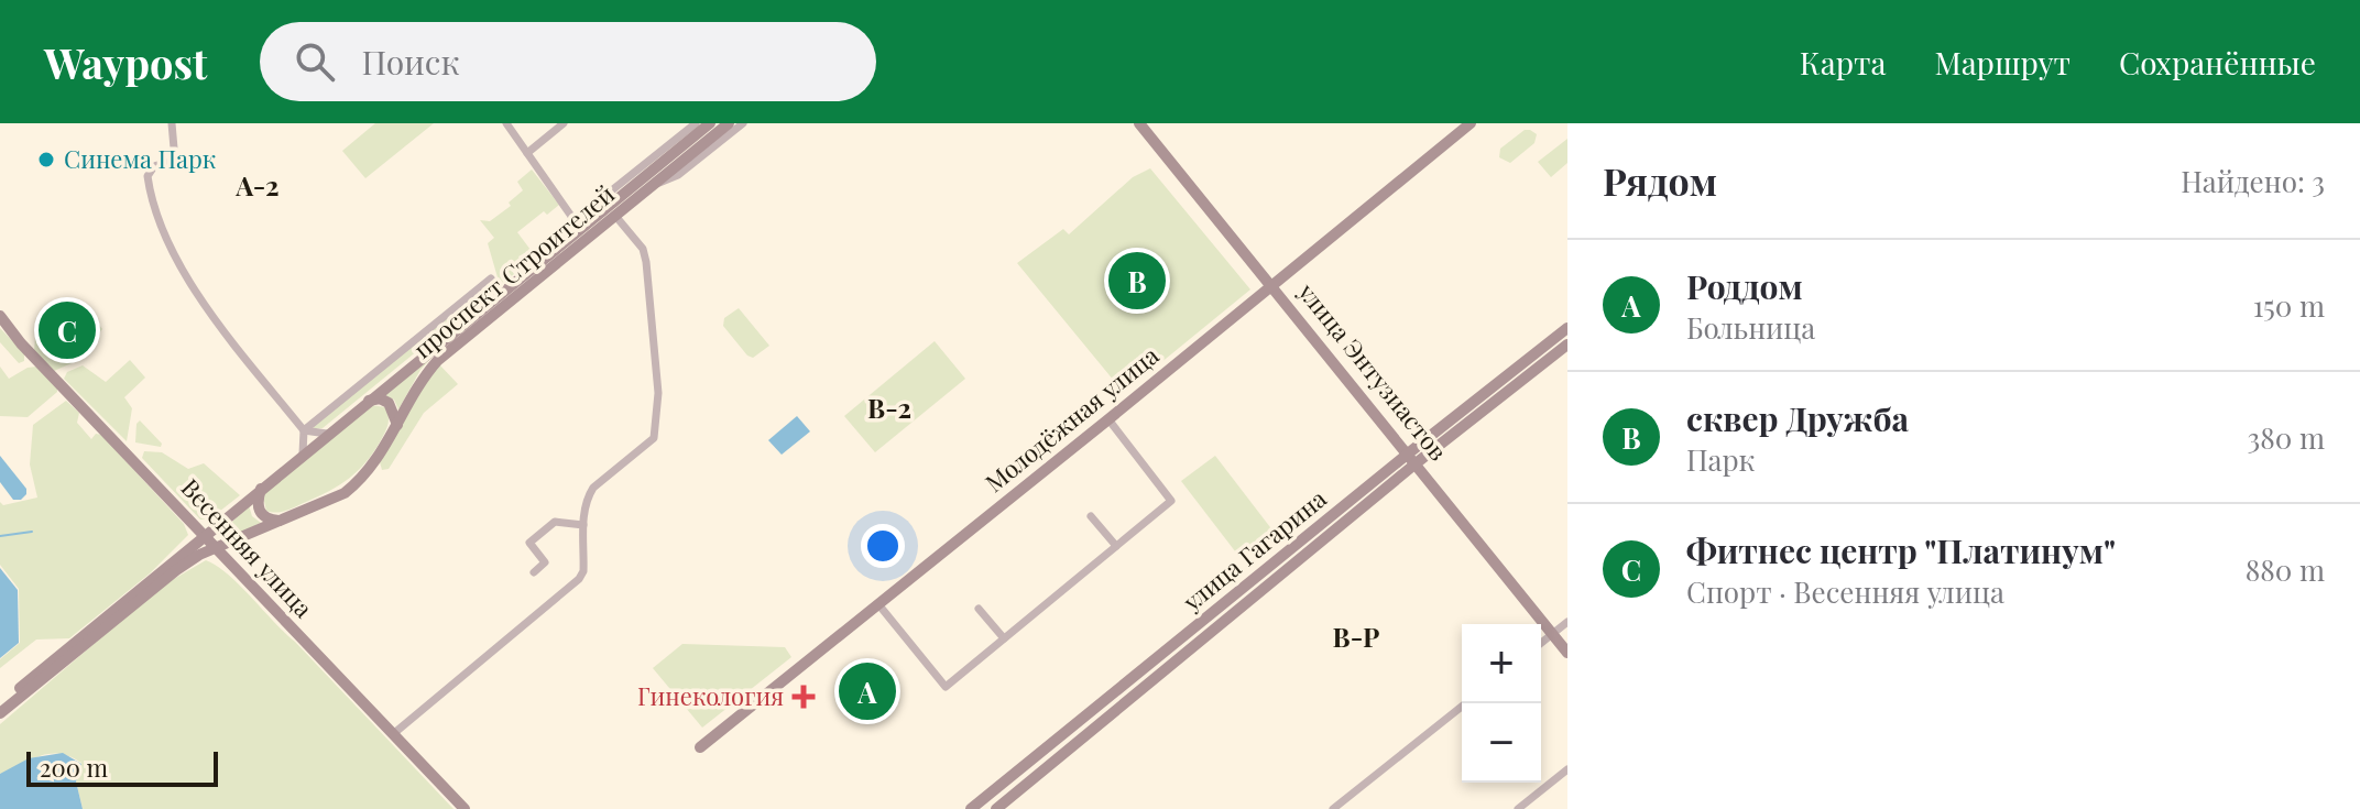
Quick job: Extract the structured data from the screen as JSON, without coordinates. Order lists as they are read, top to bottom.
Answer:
{
  "streets": {
    "street": [
      "проспект Строителей",
      "улица Энтузиастов",
      "Молодёжная улица",
      "Весенняя улица",
      "улица Гагарина"
    ]
  },
  "crossings": [
    ["проспект Строителей", "Весенняя улица"],
    ["улица Энтузиастов", "Молодёжная улица"],
    ["улица Энтузиастов", "улица Гагарина"]
  ],
  "districts": ["А-2", "В-2", "В-Р"],
  "places": {
    "other": ["Синема Парк"],
    "health": ["Гинекология"]
  },
  "scale_bar": "200 m",
  "page": {
    "header": "Waypost",
    "search": "Поиск",
    "nav": ["Карта", "Маршрут", "Сохранённые"],
    "heading": ["Рядом", "Найдено: 3"],
    "list": [
      {
        "mark": "A",
        "name": "Роддом",
        "note": "Больница",
        "value": "150 m"
      },
      {
        "mark": "B",
        "name": "сквер Дружба",
        "note": "Парк",
        "value": "380 m"
      },
      {
        "mark": "C",
        "name": "Фитнес центр \"Платинум\"",
        "note": "Спорт · Весенняя улица",
        "value": "880 m"
      }
    ],
    "pins": ["B", "C", "A"],
    "map_buttons": ["+", "−"],
    "scale": "200 m"
  }
}
